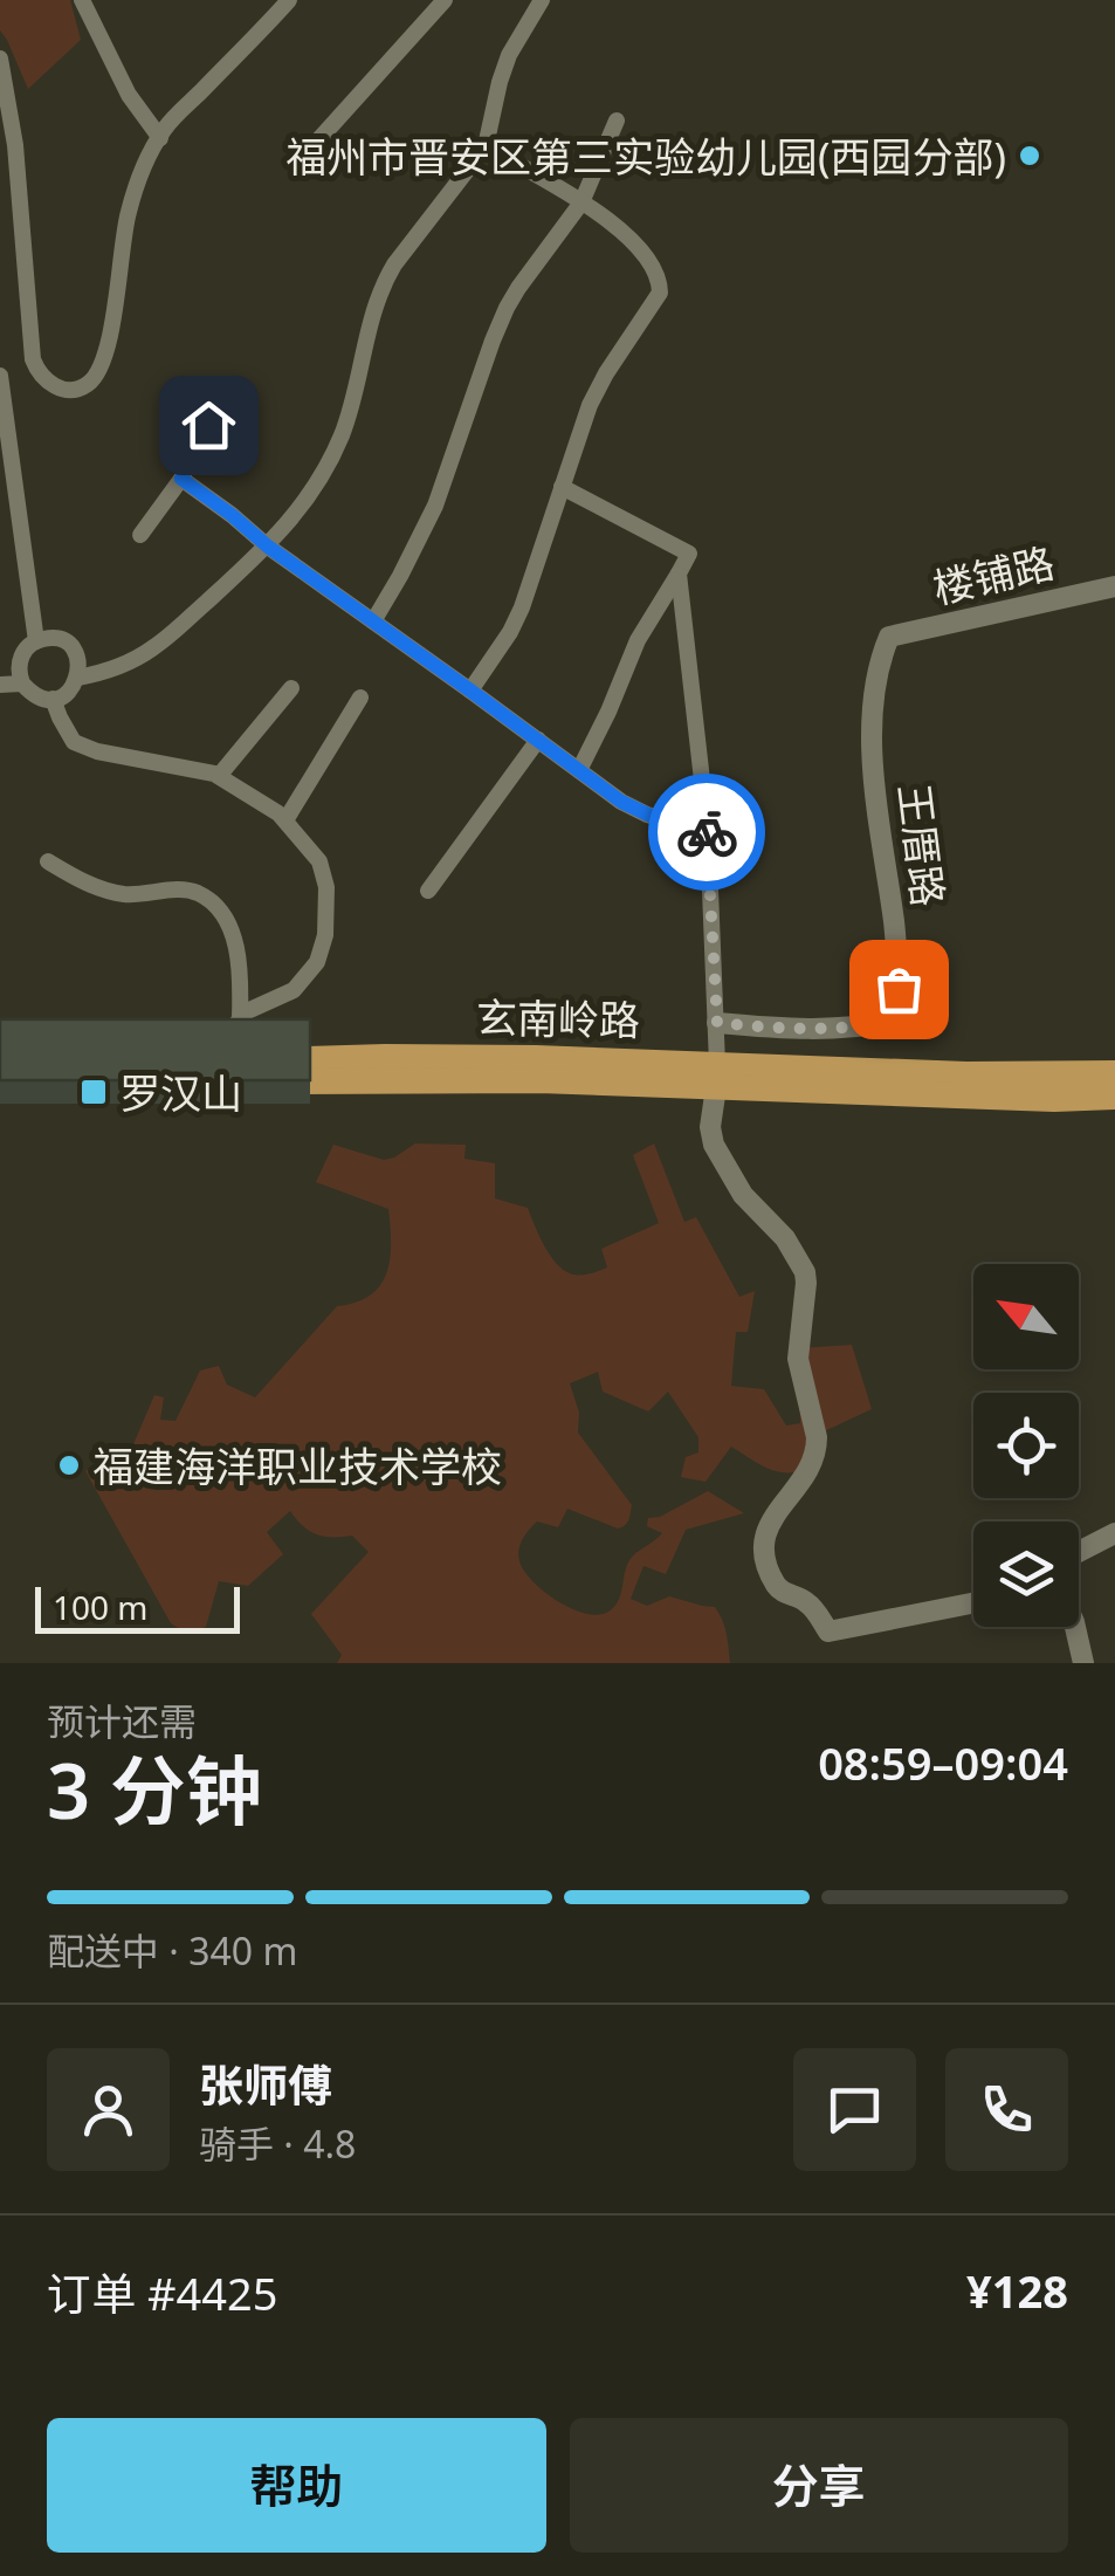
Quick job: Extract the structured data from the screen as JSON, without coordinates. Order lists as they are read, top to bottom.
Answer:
{
  "streets": {
    "main road": ["玄南岭路"],
    "street": ["楼铺路", "王厝路"]
  },
  "crossings": [
    ["楼铺路", "王厝路"]
  ],
  "places": {
    "other": ["福州市晋安区第三实验幼儿园(西园分部)", "福建海洋职业技术学校"],
    "transit": ["罗汉山"]
  },
  "scale_bar": "100 m",
  "north": "top left",
  "page": {
    "scale": "100 m",
    "heading": ["3 分钟", "预计还需", "08:59–09:04"],
    "panel": [
      "张师傅",
      "骑手 · 4.8",
      "订单 #4425",
      "¥128"
    ],
    "bar": "配送中 · 340 m",
    "buttons": ["帮助", "分享"]
  }
}
